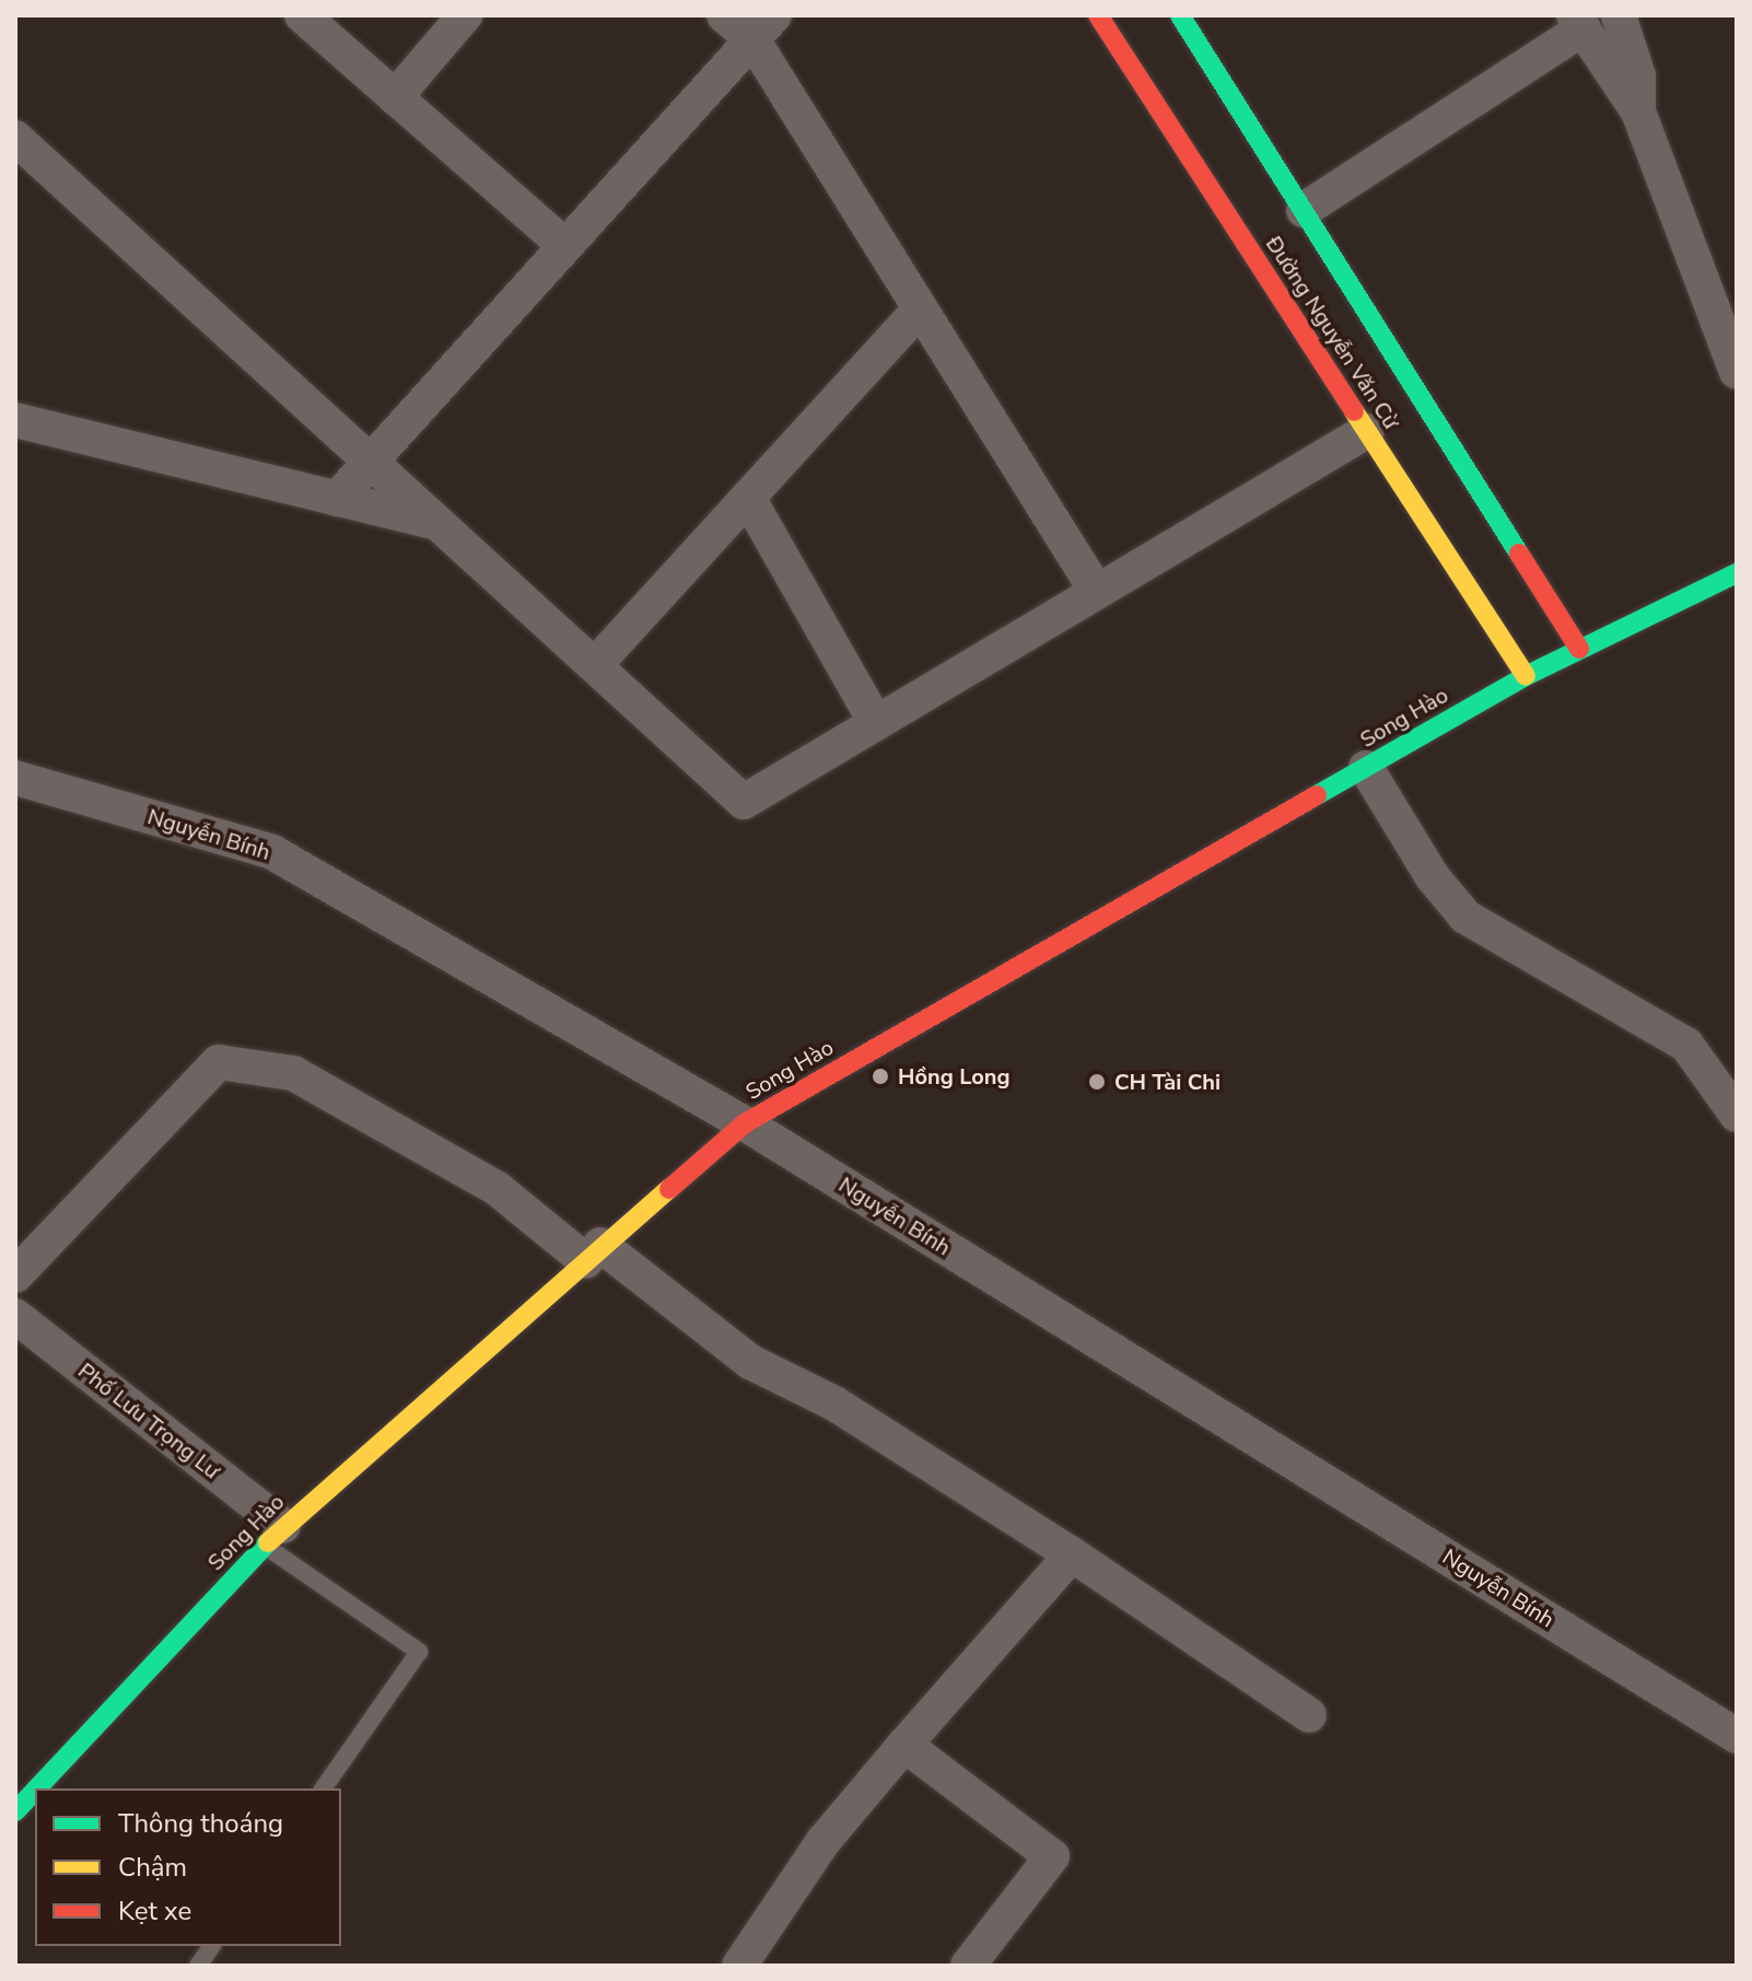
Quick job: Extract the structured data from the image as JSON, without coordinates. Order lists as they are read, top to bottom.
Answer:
{
  "streets": {
    "main road": ["Đường Nguyễn Văn Cừ", "Song Hào"],
    "street": ["Nguyễn Bính", "Phố Lưu Trọng Lư"]
  },
  "crossings": [
    ["Đường Nguyễn Văn Cừ", "Song Hào"],
    ["Song Hào", "Nguyễn Bính"],
    ["Song Hào", "Phố Lưu Trọng Lư"]
  ],
  "places": ["Hồng Long", "CH Tài Chi"],
  "legend": ["Thông thoáng", "Chậm", "Kẹt xe"]
}
